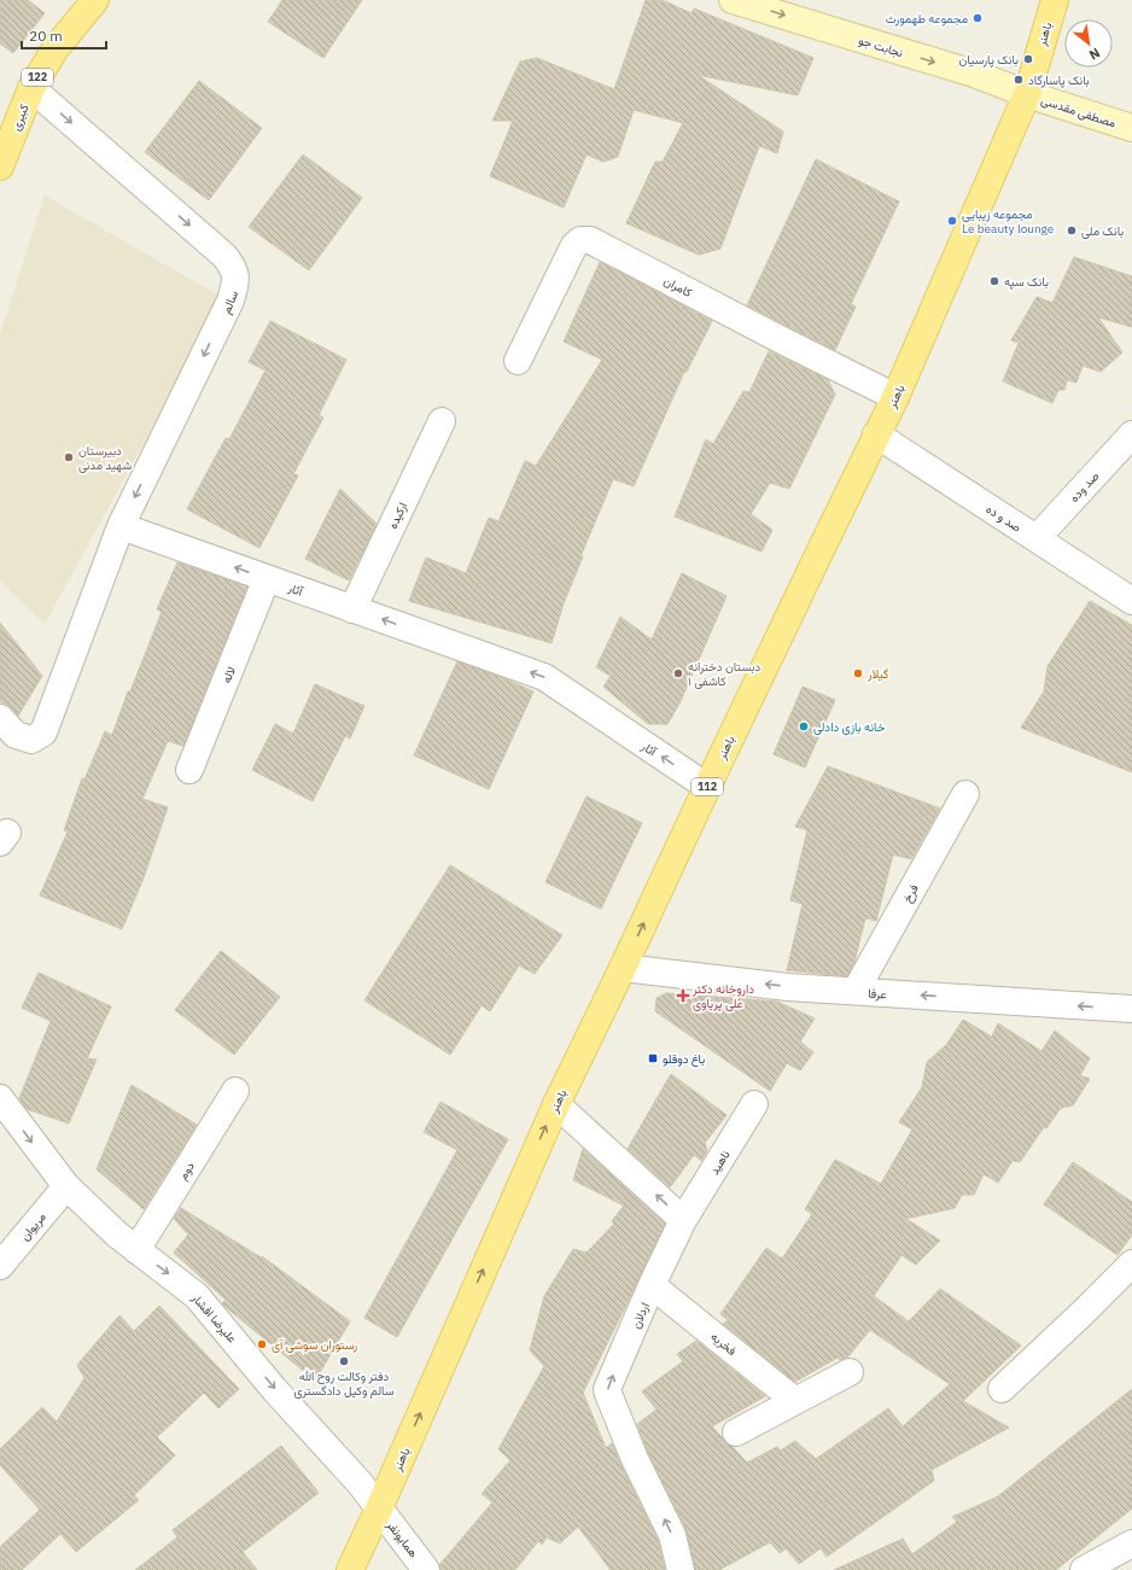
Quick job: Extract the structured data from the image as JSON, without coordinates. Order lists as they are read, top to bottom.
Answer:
{
  "streets": {
    "main road": [
      "باهنر",
      "نجابت جو",
      "122",
      "مصطفی مقدسی",
      "کبیری",
      "112"
    ],
    "street": [
      "کامران",
      "سالم",
      "صد وده",
      "ارکیده",
      "صد و ده",
      "آثار",
      "لاله",
      "فرخ",
      "عرفا",
      "ناهید",
      "دوم",
      "مریوان",
      "اردلان",
      "علیرضا افشار",
      "فخریه",
      "همایونفر"
    ]
  },
  "crossings": [
    ["باهنر", "نجابت جو"],
    ["باهنر", "مصطفی مقدسی"],
    ["باهنر", "کامران"],
    ["باهنر", "صد و ده"],
    ["باهنر", "آثار"],
    ["باهنر", "عرفا"],
    ["باهنر", "علیرضا افشار"],
    ["باهنر", "همایونفر"],
    ["نجابت جو", "مصطفی مقدسی"],
    ["کبیری", "سالم"],
    ["سالم", "آثار"],
    ["صد وده", "صد و ده"],
    ["ارکیده", "آثار"],
    ["آثار", "لاله"],
    ["فرخ", "عرفا"],
    ["ناهید", "اردلان"],
    ["دوم", "علیرضا افشار"],
    ["مریوان", "علیرضا افشار"],
    ["اردلان", "فخریه"],
    ["علیرضا افشار", "همایونفر"]
  ],
  "one_way": [
    "باهنر",
    "نجابت جو",
    "سالم",
    "آثار",
    "عرفا",
    "اردلان",
    "علیرضا افشار"
  ],
  "places": {
    "other": [
      "مجموعه طهمورث",
      "بانک پارسیان",
      "بانک پاسارگاد",
      "مجموعه زیبایی Le beauty lounge",
      "بانک ملی",
      "بانک سپه",
      "دبیرستان شهید مدنی",
      "دبستان دخترانه کاشفی ۱",
      "گیلار",
      "خانه بازی دادلی",
      "رستوران سوشی آی",
      "دفتر وکالت روح الله سالم وکیل دادگستری"
    ],
    "health": ["داروخانه دکتر علی پریاوی"],
    "transit": ["باغ دوقلو"]
  },
  "scale_bar": "20 m",
  "north": "bottom right"
}
